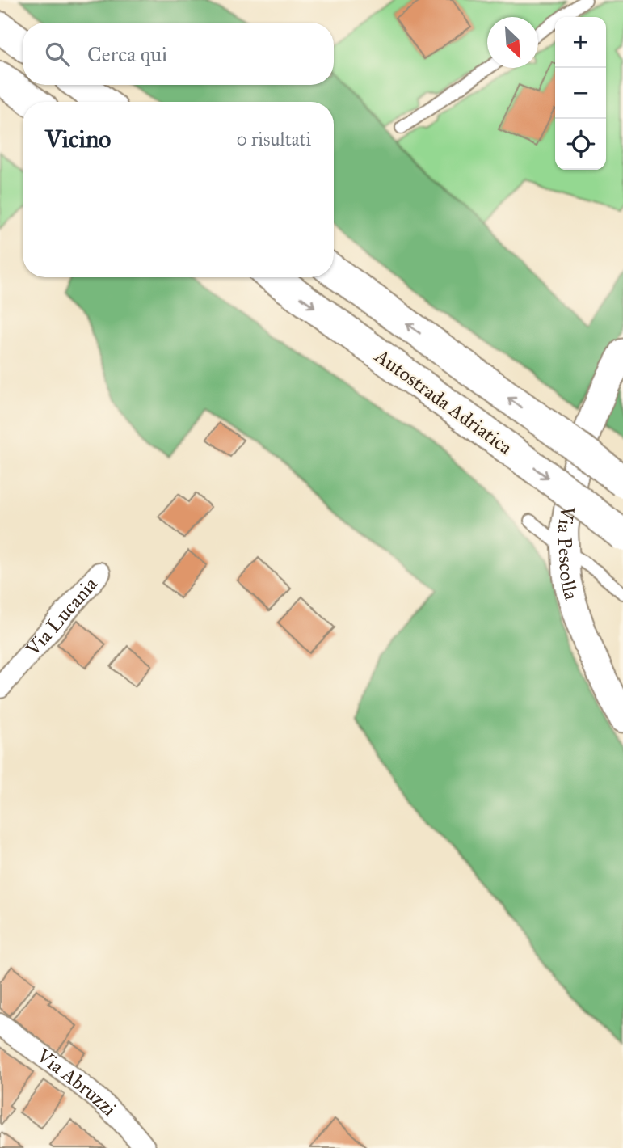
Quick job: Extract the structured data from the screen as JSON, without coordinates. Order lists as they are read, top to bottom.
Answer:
{
  "streets": {
    "highway": ["Autostrada Adriatica"],
    "street": ["Via Pescolla", "Via Lucania", "Via Abruzzi"]
  },
  "north": "bottom right",
  "page": {
    "map_buttons": ["+", "−"],
    "search": "Cerca qui",
    "heading": ["Vicino", "0 risultati"]
  }
}
